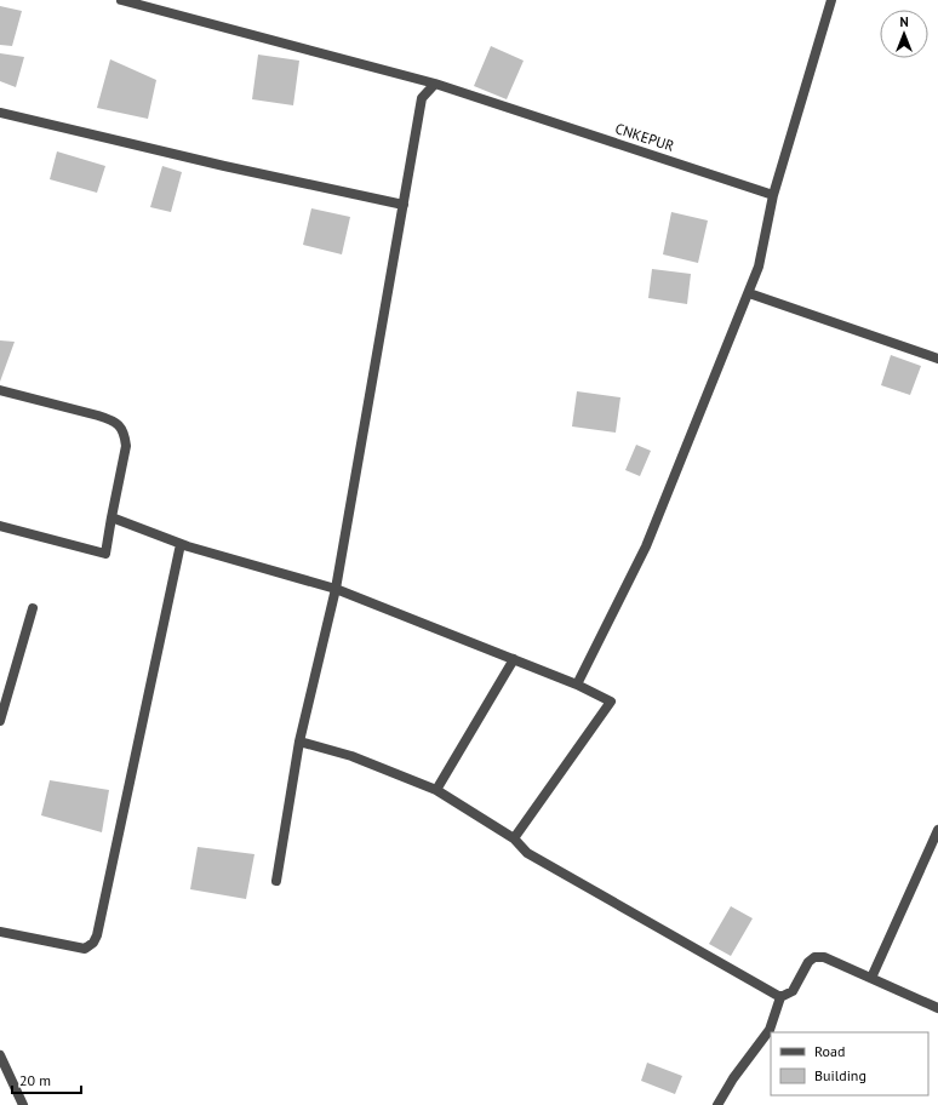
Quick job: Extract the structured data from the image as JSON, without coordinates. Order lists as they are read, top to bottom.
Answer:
{
  "streets": {
    "street": ["CNKEPUR"]
  },
  "legend": ["Road", "Building"],
  "scale_bar": "20 m",
  "north": "top"
}
